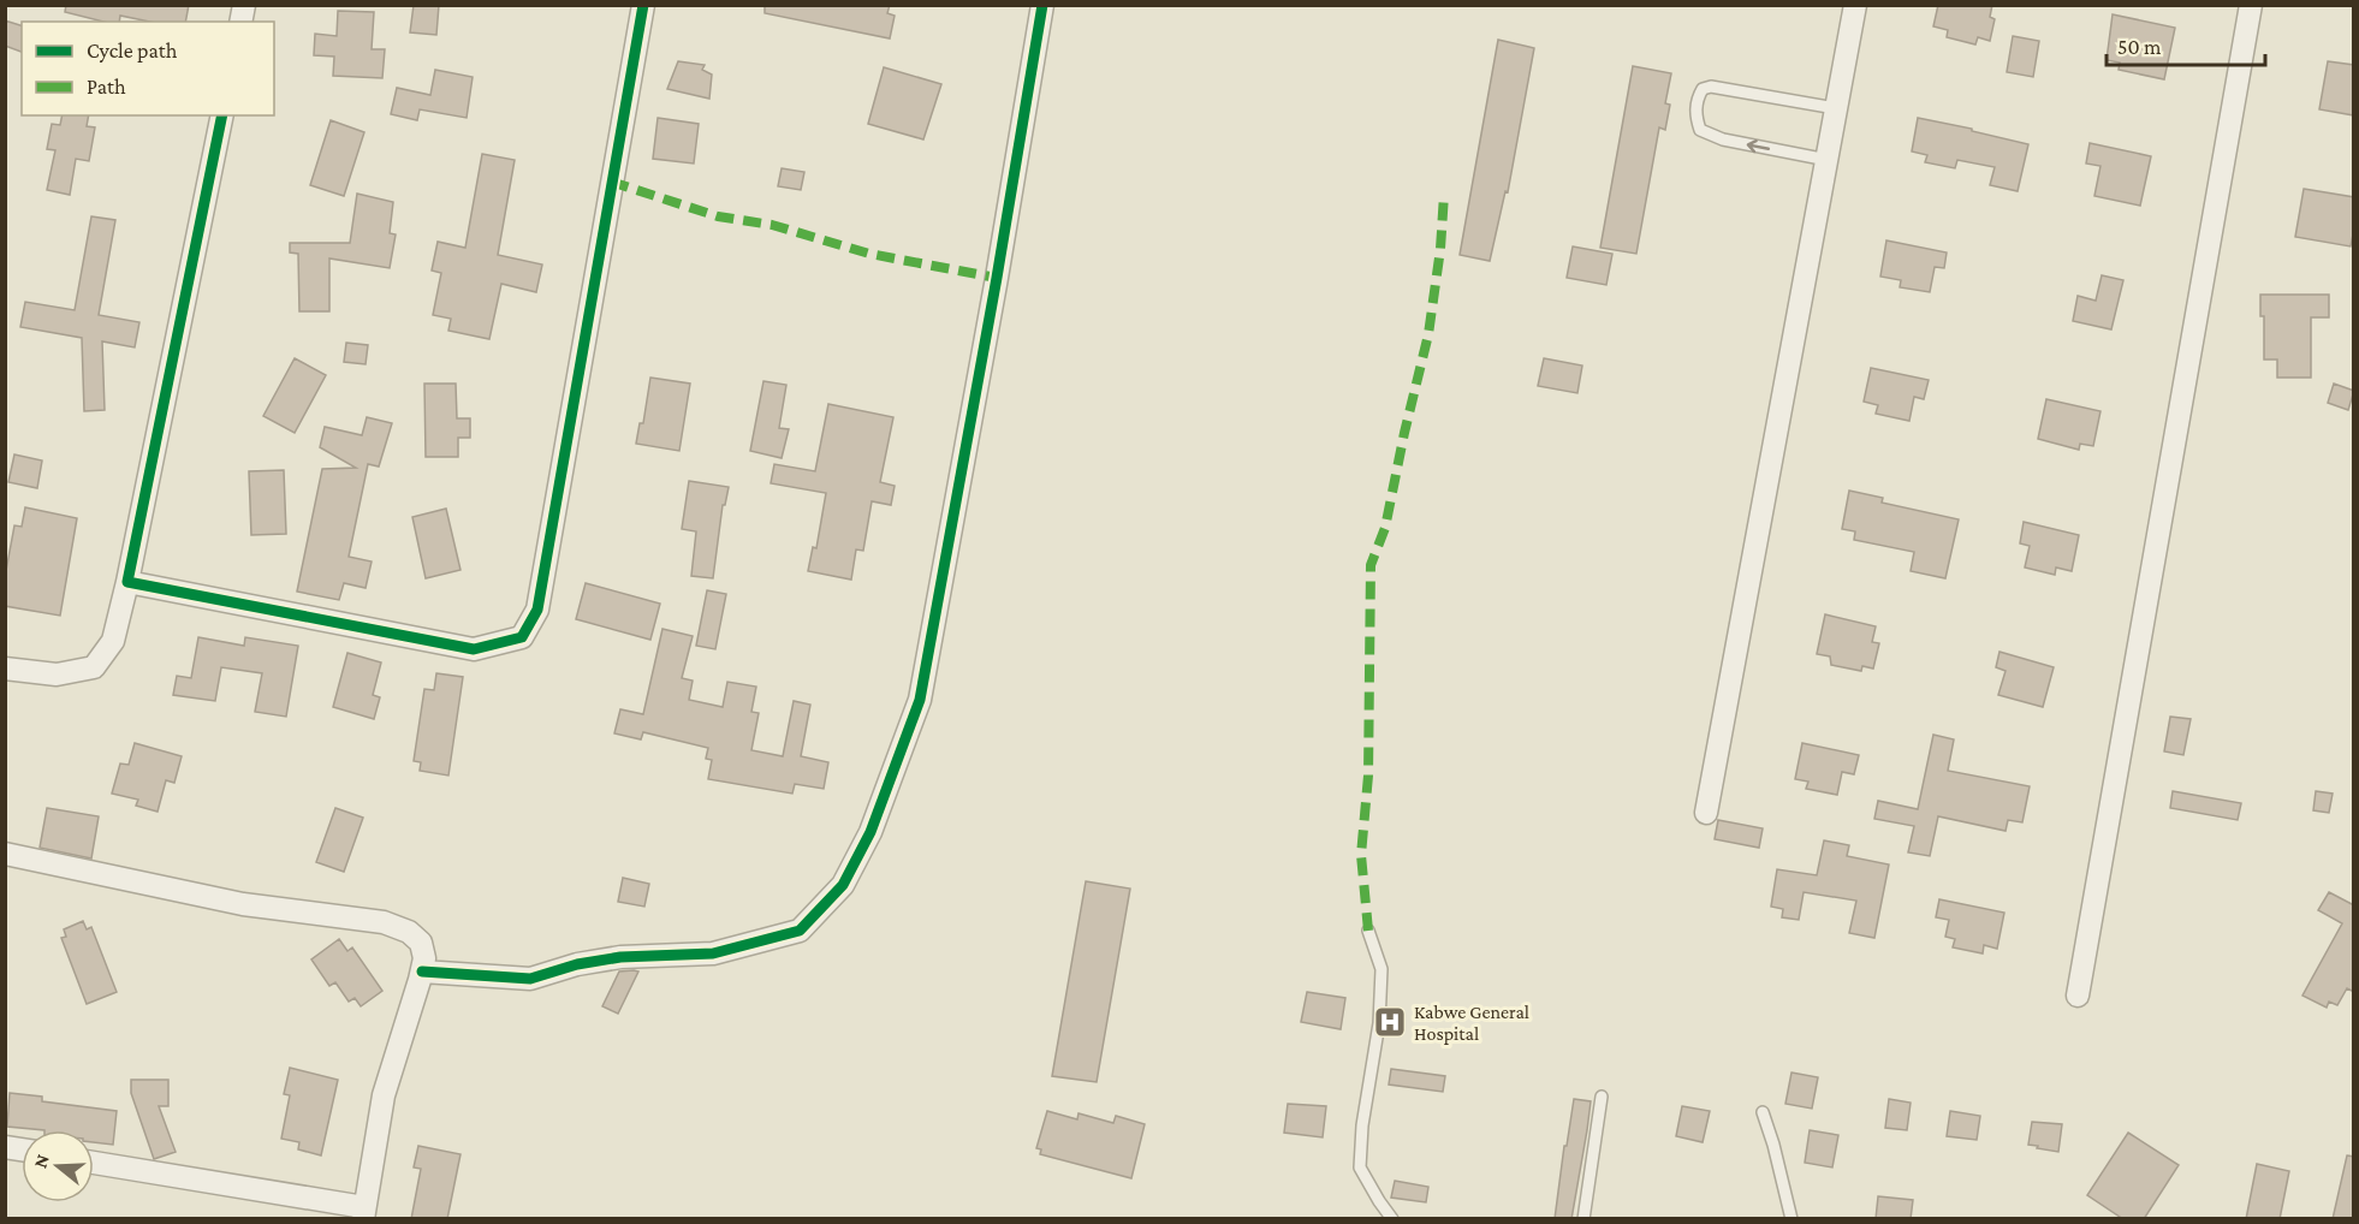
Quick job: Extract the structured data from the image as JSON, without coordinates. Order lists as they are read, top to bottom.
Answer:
{
  "places": {
    "hospital": ["Kabwe General Hospital"]
  },
  "legend": ["Cycle path", "Path"],
  "scale_bar": "50 m",
  "north": "left"
}
